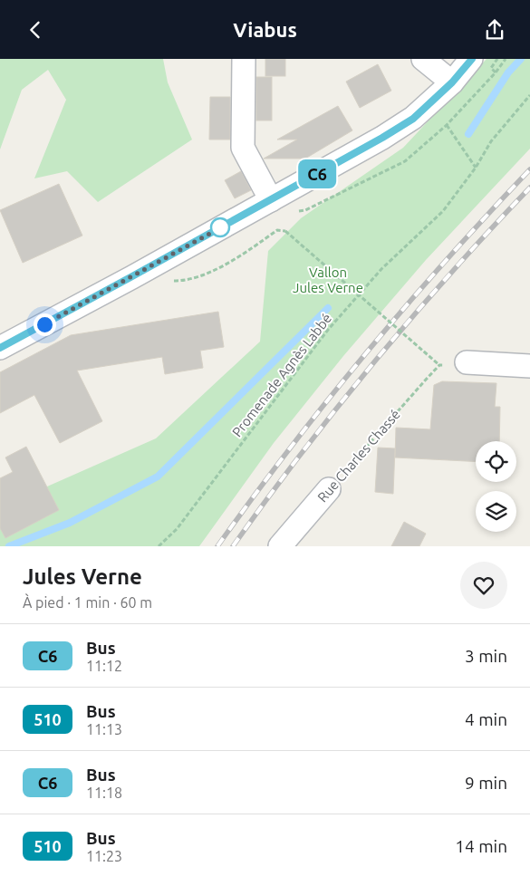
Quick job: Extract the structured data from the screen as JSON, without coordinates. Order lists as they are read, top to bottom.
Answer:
{
  "streets": {
    "street": ["Rue Charles Chassé"],
    "path": ["Promenade Agnès Labbé"]
  },
  "parks": ["Vallon Jules Verne"],
  "lines": ["bus line C6"],
  "page": {
    "header": "Viabus",
    "on_map": "C6",
    "heading": ["Jules Verne", "À pied · 1 min · 60 m"],
    "list": [
      {
        "mark": "C6",
        "name": "Bus",
        "note": "11:12",
        "value": "3 min"
      },
      {
        "mark": "510",
        "name": "Bus",
        "note": "11:13",
        "value": "4 min"
      },
      {
        "mark": "C6",
        "name": "Bus",
        "note": "11:18",
        "value": "9 min"
      },
      {
        "mark": "510",
        "name": "Bus",
        "note": "11:23",
        "value": "14 min"
      }
    ]
  }
}
